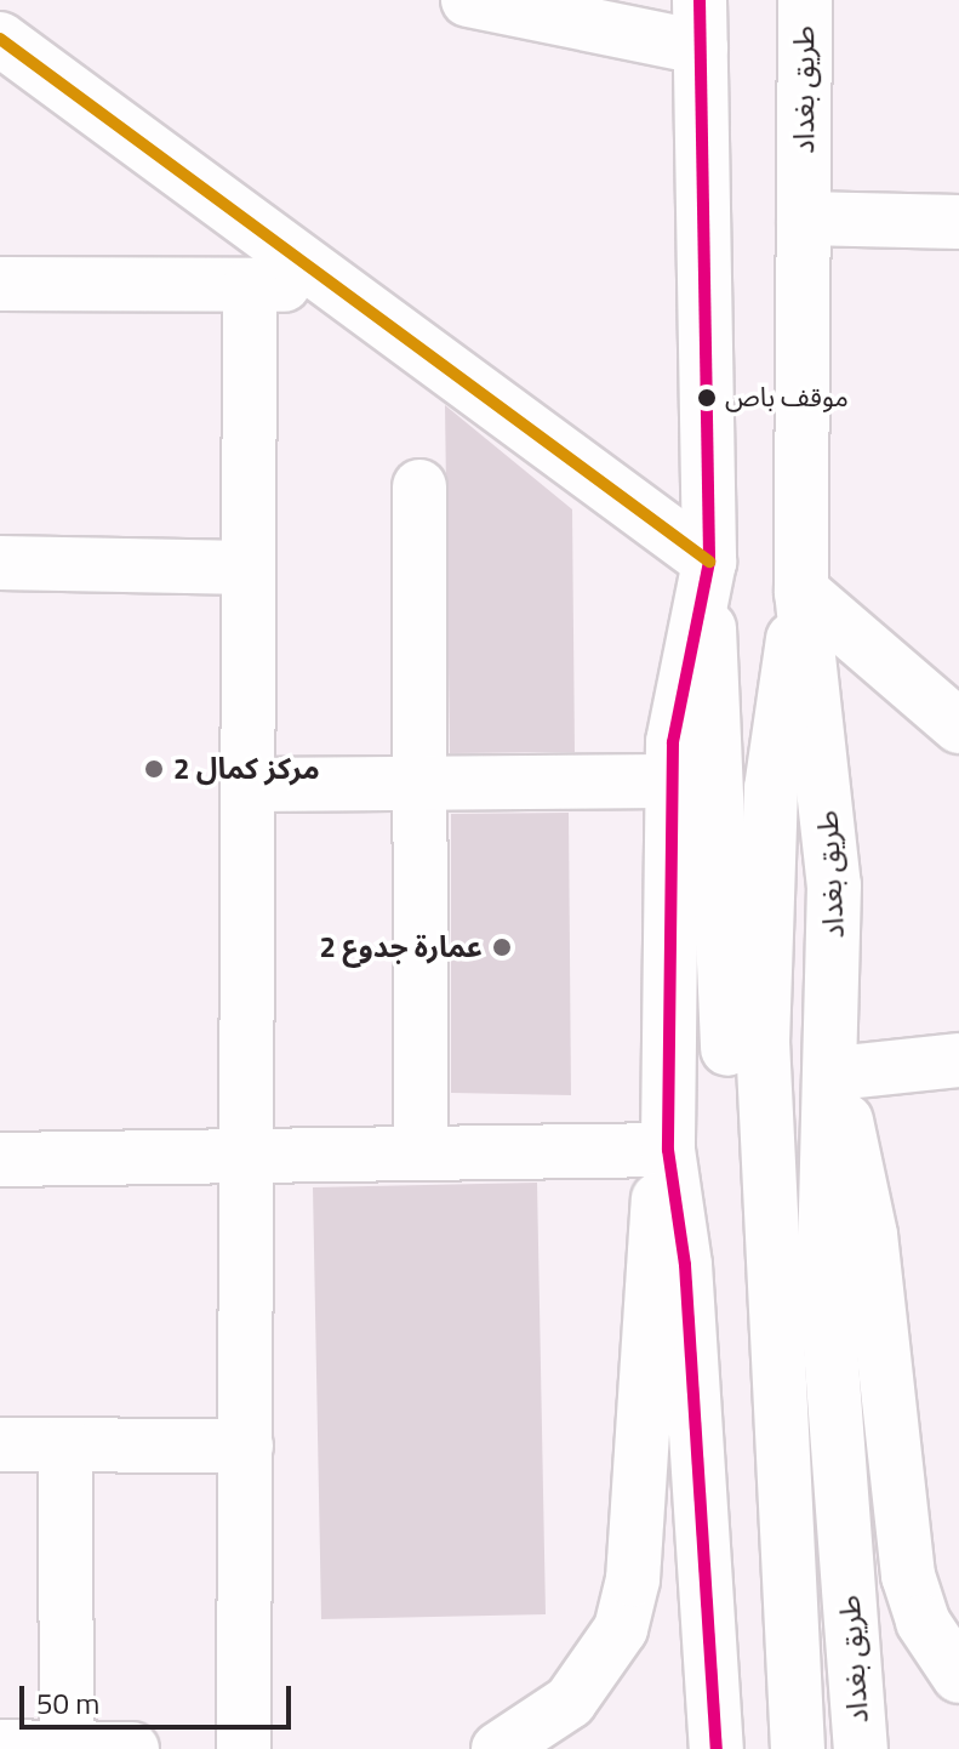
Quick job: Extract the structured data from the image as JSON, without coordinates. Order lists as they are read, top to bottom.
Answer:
{
  "streets": {
    "main road": ["طريق بغداد"]
  },
  "places": ["موقف باص", "مركز كمال 2", "عمارة جدوع 2"],
  "scale_bar": "50 m"
}
